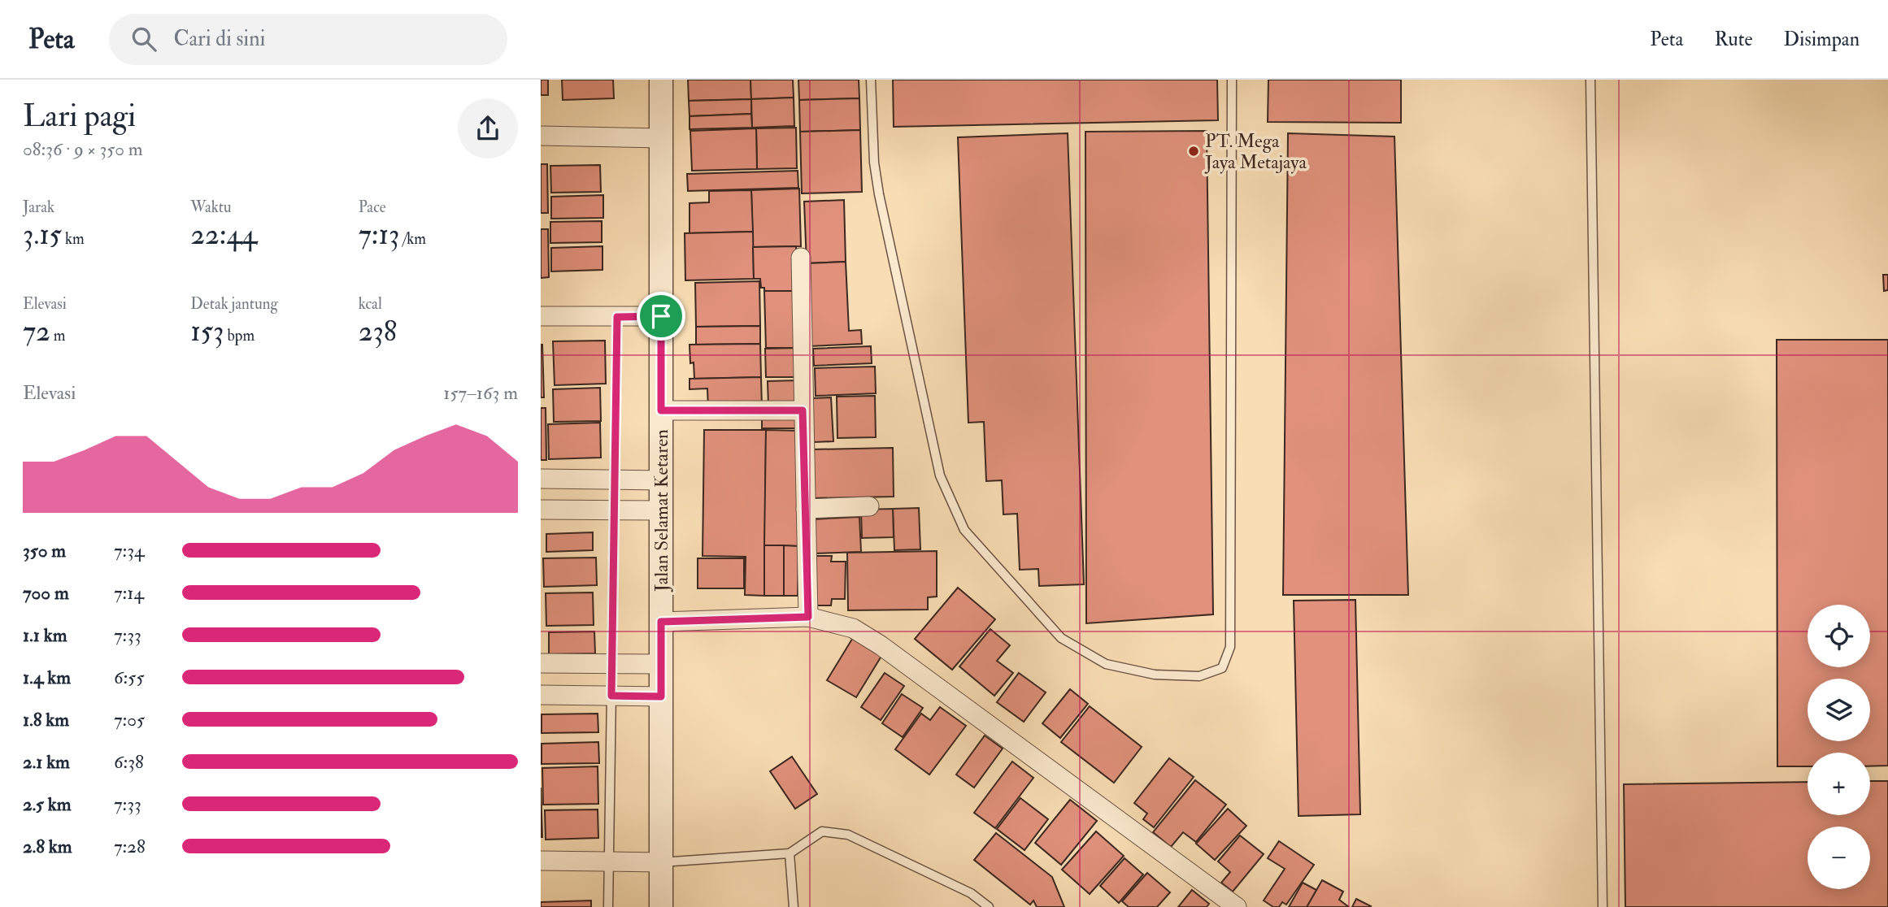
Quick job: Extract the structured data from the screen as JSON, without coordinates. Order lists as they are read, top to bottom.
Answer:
{
  "streets": {
    "street": ["Jalan Selamat Ketaren"]
  },
  "places": ["PT. Mega Jaya Metajaya"],
  "page": {
    "header": "Peta",
    "search": "Cari di sini",
    "nav": ["Peta", "Rute", "Disimpan"],
    "heading": ["Lari pagi", "08:36 · 9 × 350 m"],
    "stats": [
      ["Jarak", "3.15 km"],
      ["Waktu", "22:44"],
      ["Pace", "7:13 /km"],
      ["Elevasi", "72 m"],
      ["Detak jantung", "153 bpm"],
      ["kcal", "238"]
    ],
    "chart": ["Elevasi", "157–163 m"],
    "list": [
      {
        "name": "350 m",
        "note": "7:34"
      },
      {
        "name": "700 m",
        "note": "7:14"
      },
      {
        "name": "1.1 km",
        "note": "7:33"
      },
      {
        "name": "1.4 km",
        "note": "6:55"
      },
      {
        "name": "1.8 km",
        "note": "7:05"
      },
      {
        "name": "2.1 km",
        "note": "6:38"
      },
      {
        "name": "2.5 km",
        "note": "7:33"
      },
      {
        "name": "2.8 km",
        "note": "7:28"
      }
    ],
    "map_buttons": ["+", "−"]
  }
}
